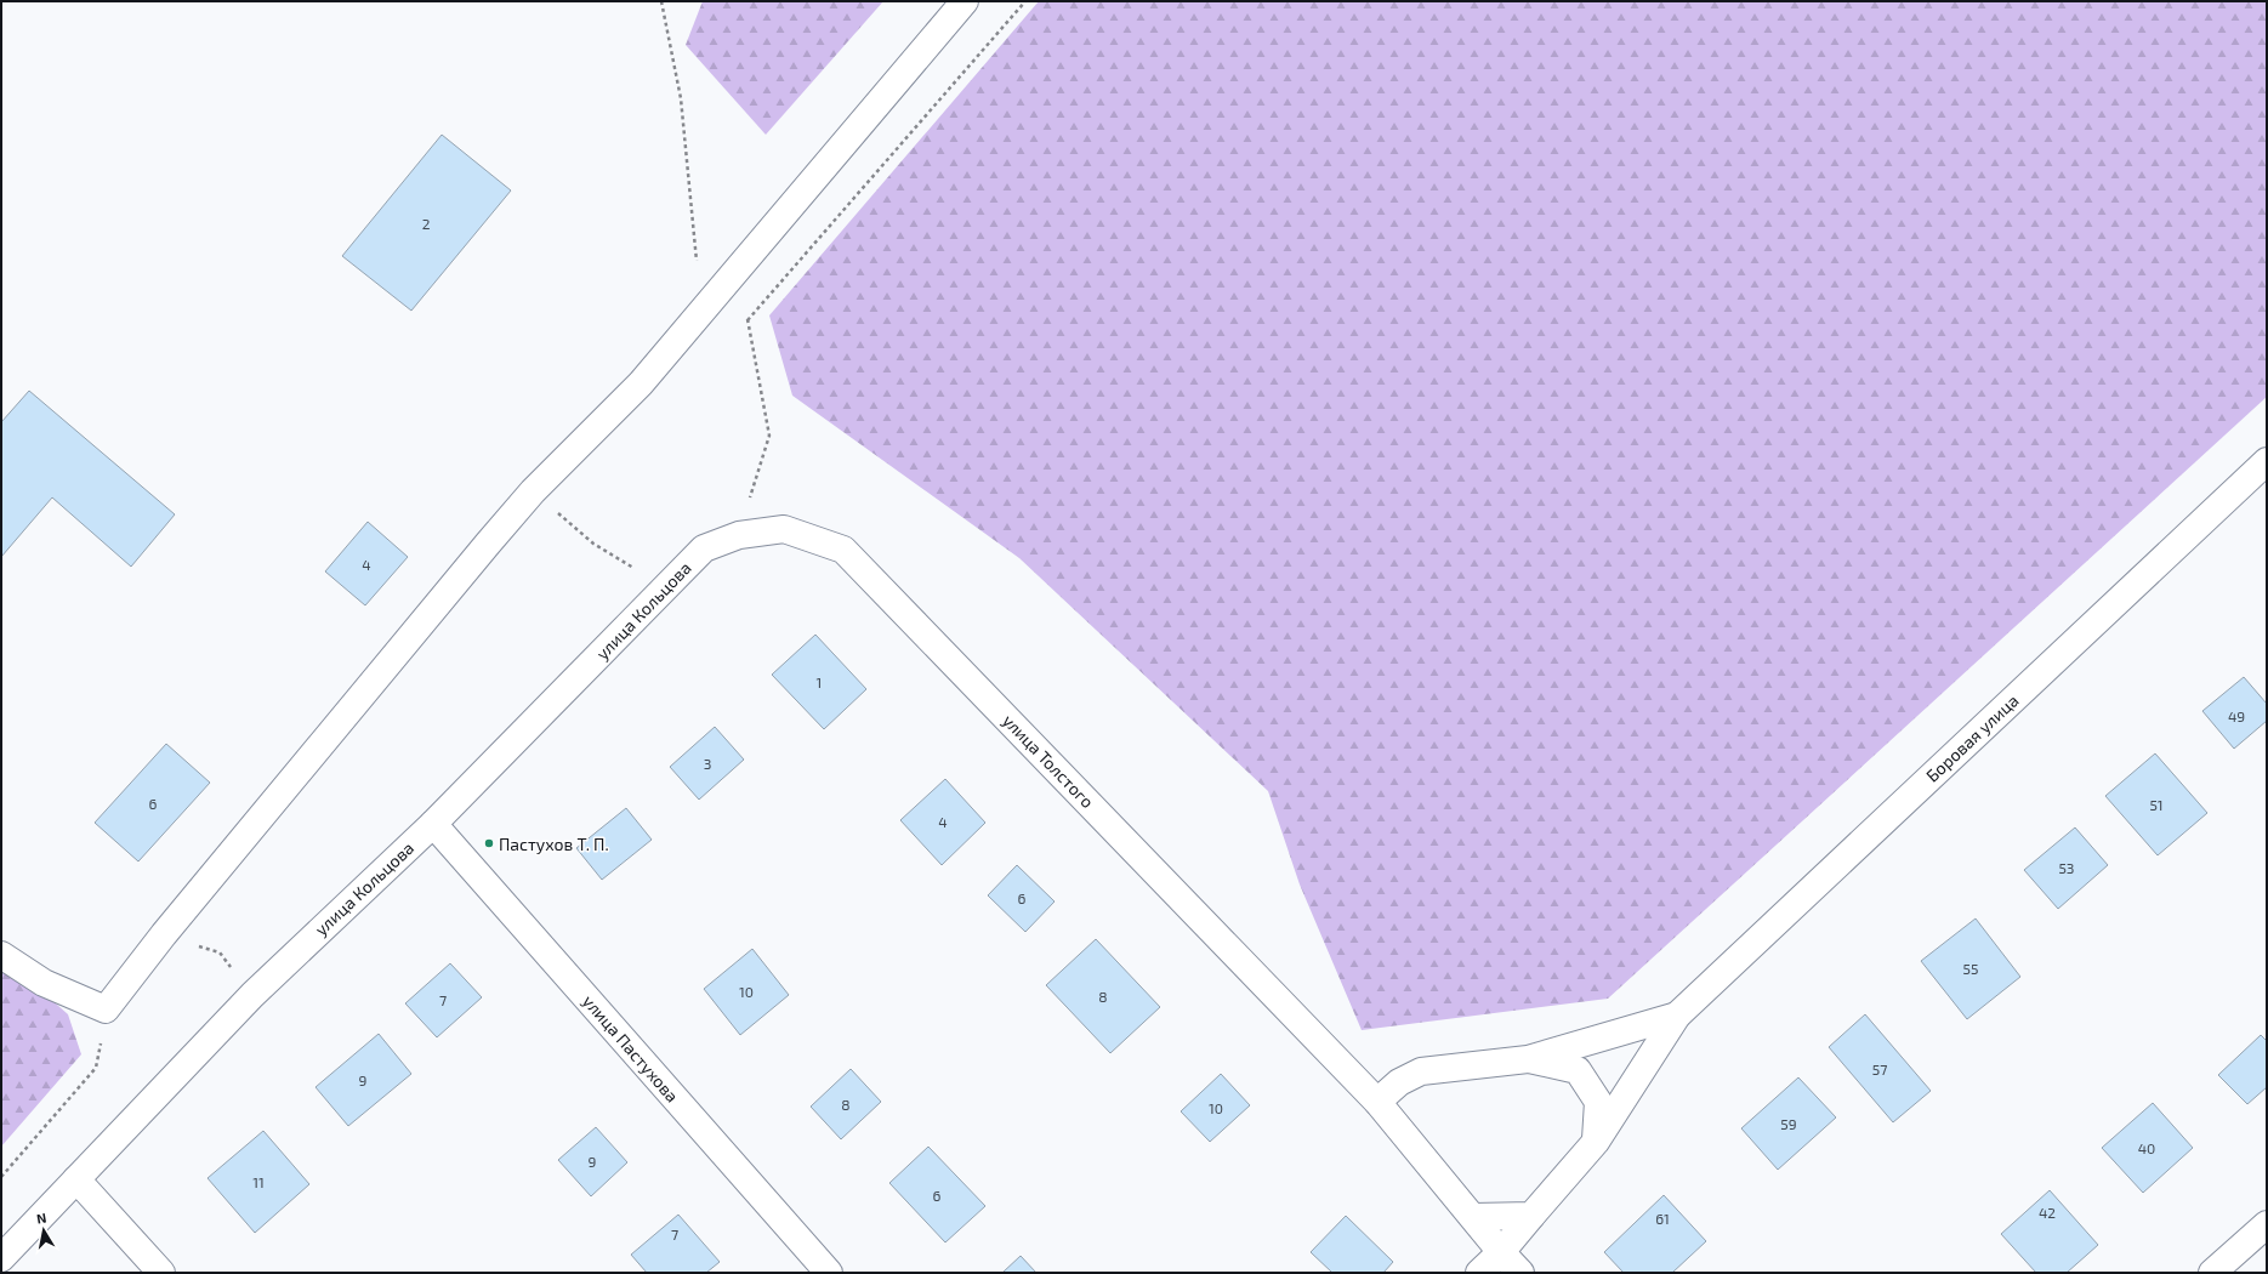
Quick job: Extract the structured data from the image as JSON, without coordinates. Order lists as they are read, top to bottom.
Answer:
{
  "streets": {
    "street": [
      "улица Кольцова",
      "Боровая улица",
      "улица Толстого",
      "улица Пастухова"
    ]
  },
  "crossings": [
    ["улица Кольцова", "улица Толстого"],
    ["улица Кольцова", "улица Пастухова"]
  ],
  "places": ["Пастухов Т. П."],
  "house_numbers": [
    "2",
    "4",
    "1",
    "49",
    "3",
    "6",
    "51",
    "4",
    "53",
    "6",
    "55",
    "10",
    "8",
    "7",
    "57",
    "9",
    "8",
    "10",
    "59",
    "40",
    "9",
    "11",
    "6",
    "42",
    "61",
    "7"
  ],
  "north": "top"
}
